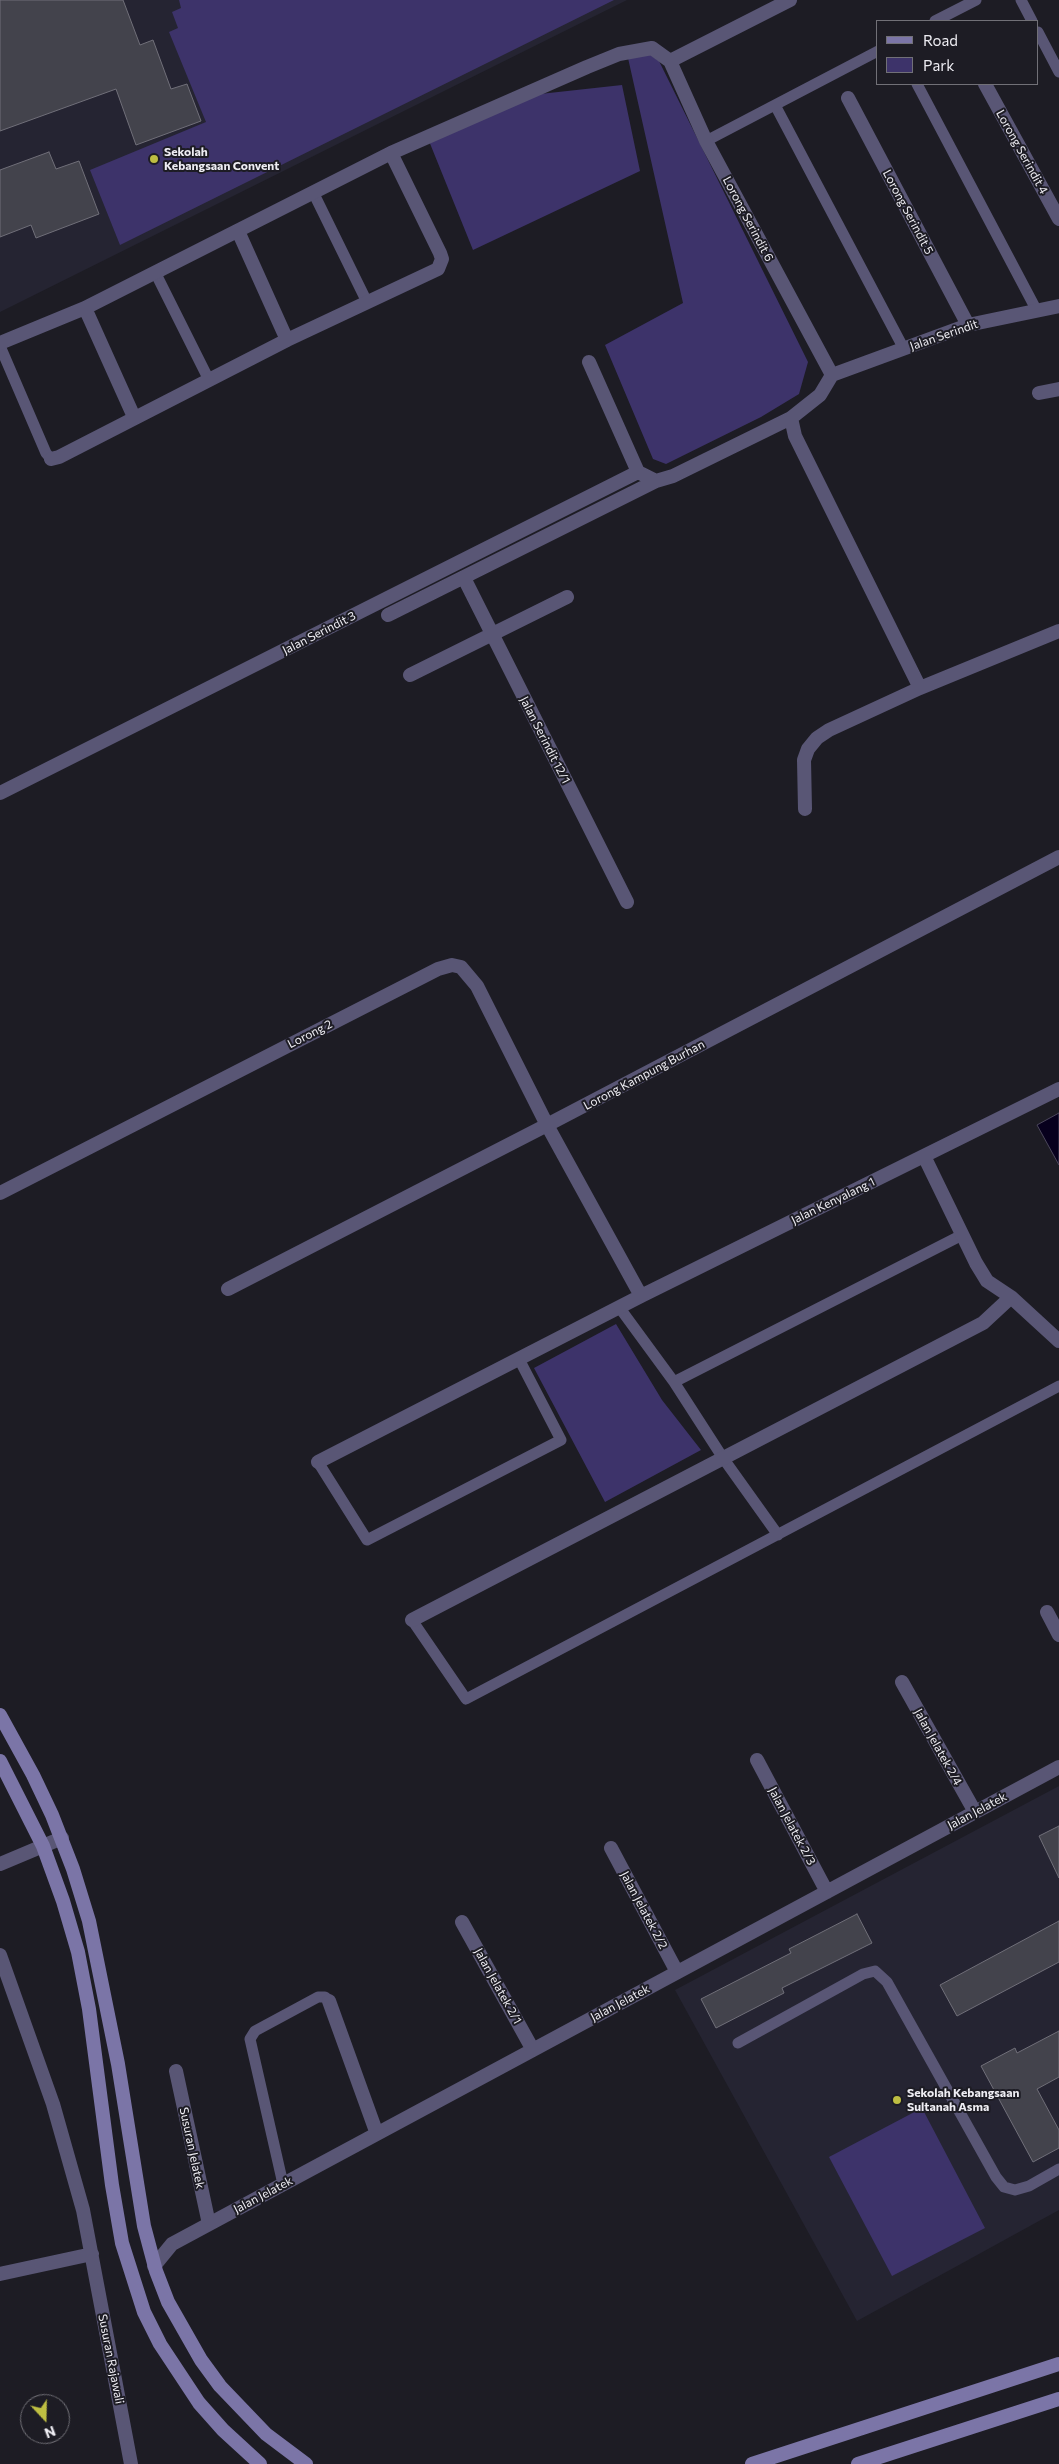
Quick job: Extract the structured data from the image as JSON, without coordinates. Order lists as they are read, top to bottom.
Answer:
{
  "streets": {
    "street": [
      "Lorong Serindit 4",
      "Lorong Serindit 5",
      "Lorong Serindit 6",
      "Jalan Serindit",
      "Jalan Serindit 3",
      "Jalan Serindit 12/1",
      "Lorong 2",
      "Lorong Kampung Burhan",
      "Jalan Kenyalang 1",
      "Jalan Jelatek 2/4",
      "Jalan Jelatek",
      "Jalan Jelatek 2/3",
      "Jalan Jelatek 2/2",
      "Jalan Jelatek 2/1",
      "Susuran Jelatek",
      "Susuran Rajawali"
    ]
  },
  "crossings": [
    ["Lorong Serindit 5", "Jalan Serindit"],
    ["Lorong Serindit 6", "Jalan Serindit"],
    ["Lorong 2", "Lorong Kampung Burhan"],
    ["Lorong 2", "Jalan Kenyalang 1"],
    ["Jalan Jelatek 2/4", "Jalan Jelatek"],
    ["Jalan Jelatek", "Jalan Jelatek 2/3"],
    ["Jalan Jelatek", "Jalan Jelatek 2/2"],
    ["Jalan Jelatek", "Jalan Jelatek 2/1"],
    ["Jalan Jelatek", "Susuran Jelatek"]
  ],
  "places": ["Sekolah Kebangsaan Convent", "Sekolah Kebangsaan Sultanah Asma"],
  "legend": ["Road", "Park"],
  "north": "bottom"
}
